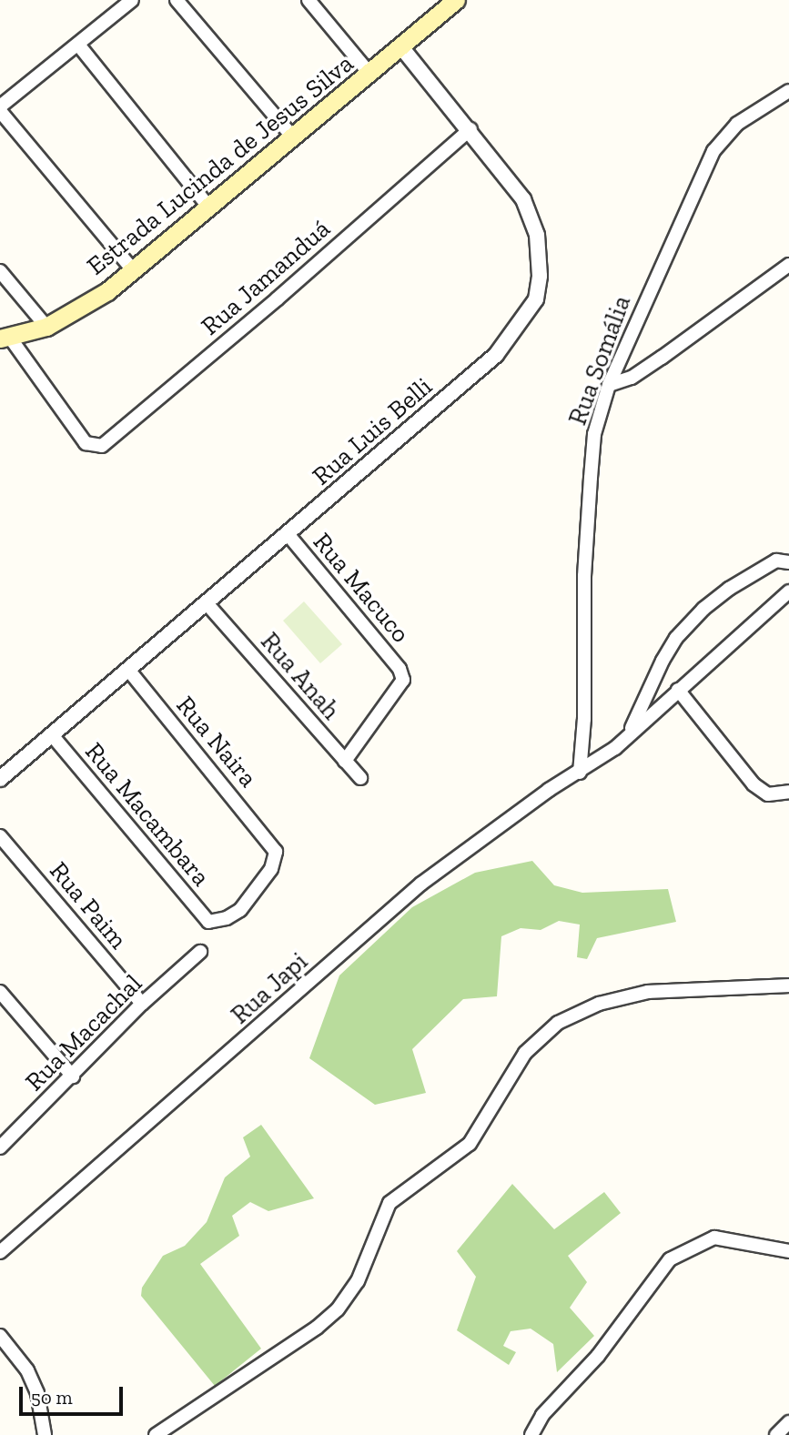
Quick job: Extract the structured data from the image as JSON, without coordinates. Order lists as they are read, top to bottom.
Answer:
{
  "streets": {
    "main road": ["Estrada Lucinda de Jesus Silva"],
    "street": [
      "Rua Jamanduá",
      "Rua Somália",
      "Rua Luis Belli",
      "Rua Macuco",
      "Rua Anah",
      "Rua Naira",
      "Rua Macambara",
      "Rua Paim",
      "Rua Japi",
      "Rua Macachal"
    ]
  },
  "crossings": [
    ["Estrada Lucinda de Jesus Silva", "Rua Jamanduá"],
    ["Estrada Lucinda de Jesus Silva", "Rua Luis Belli"],
    ["Rua Jamanduá", "Rua Luis Belli"],
    ["Rua Somália", "Rua Japi"],
    ["Rua Luis Belli", "Rua Macuco"],
    ["Rua Luis Belli", "Rua Anah"],
    ["Rua Luis Belli", "Rua Naira"],
    ["Rua Luis Belli", "Rua Macambara"],
    ["Rua Macuco", "Rua Anah"],
    ["Rua Naira", "Rua Macambara"],
    ["Rua Paim", "Rua Macachal"]
  ],
  "scale_bar": "50 m"
}
